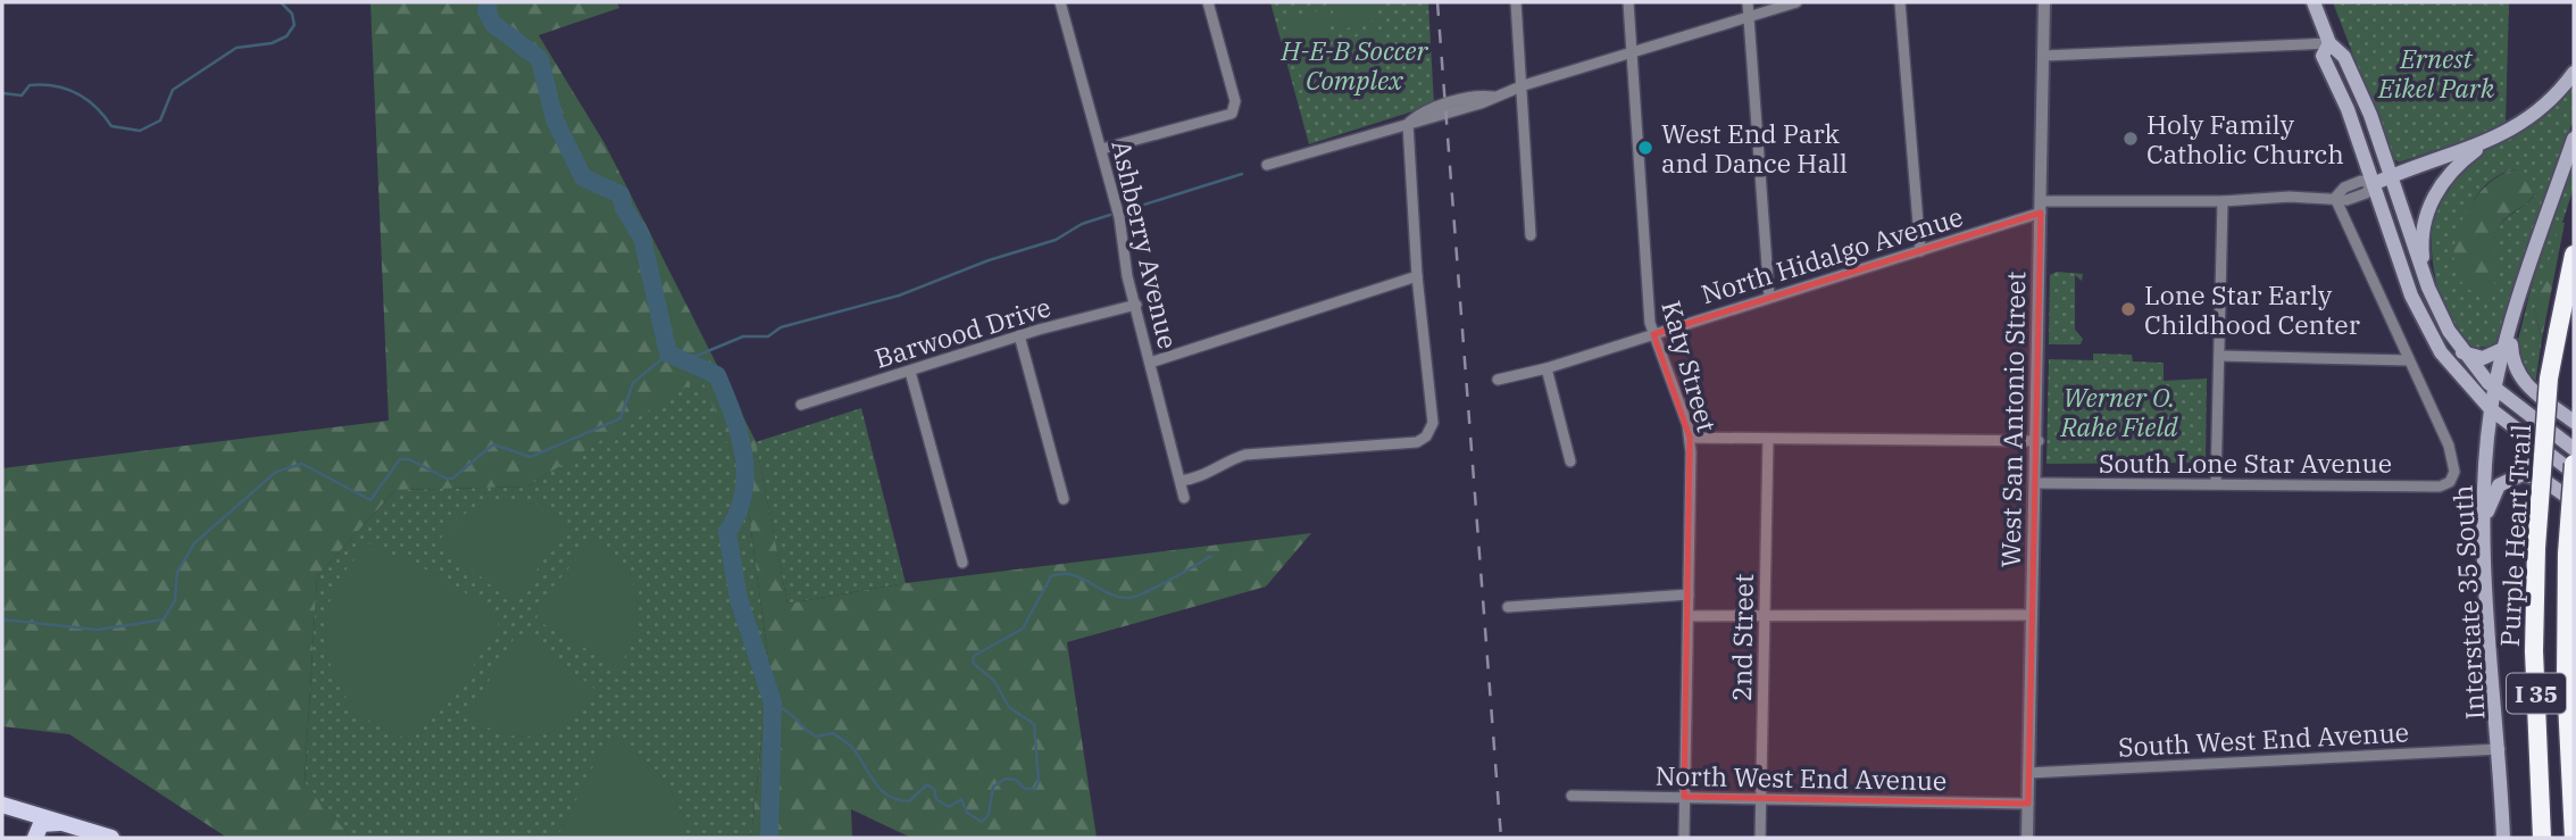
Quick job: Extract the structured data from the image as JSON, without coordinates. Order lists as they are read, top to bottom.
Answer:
{
  "streets": {
    "highway": ["Purple Heart Trail", "I 35"],
    "main road": ["Interstate 35 South"],
    "street": [
      "Ashberry Avenue",
      "North Hidalgo Avenue",
      "Barwood Drive",
      "Katy Street",
      "West San Antonio Street",
      "South Lone Star Avenue",
      "2nd Street",
      "South West End Avenue",
      "North West End Avenue"
    ]
  },
  "crossings": [
    ["Ashberry Avenue", "Barwood Drive"],
    ["North Hidalgo Avenue", "Katy Street"],
    ["North Hidalgo Avenue", "West San Antonio Street"],
    ["Katy Street", "North West End Avenue"],
    ["West San Antonio Street", "South Lone Star Avenue"],
    ["West San Antonio Street", "South West End Avenue"],
    ["West San Antonio Street", "North West End Avenue"],
    ["Interstate 35 South", "South West End Avenue"],
    ["2nd Street", "North West End Avenue"]
  ],
  "parks": ["H-E-B Soccer Complex", "Ernest Eikel Park", "Werner O. Rahe Field"],
  "places": ["Holy Family Catholic Church", "West End Park and Dance Hall", "Lone Star Early Childhood Center"]
}
